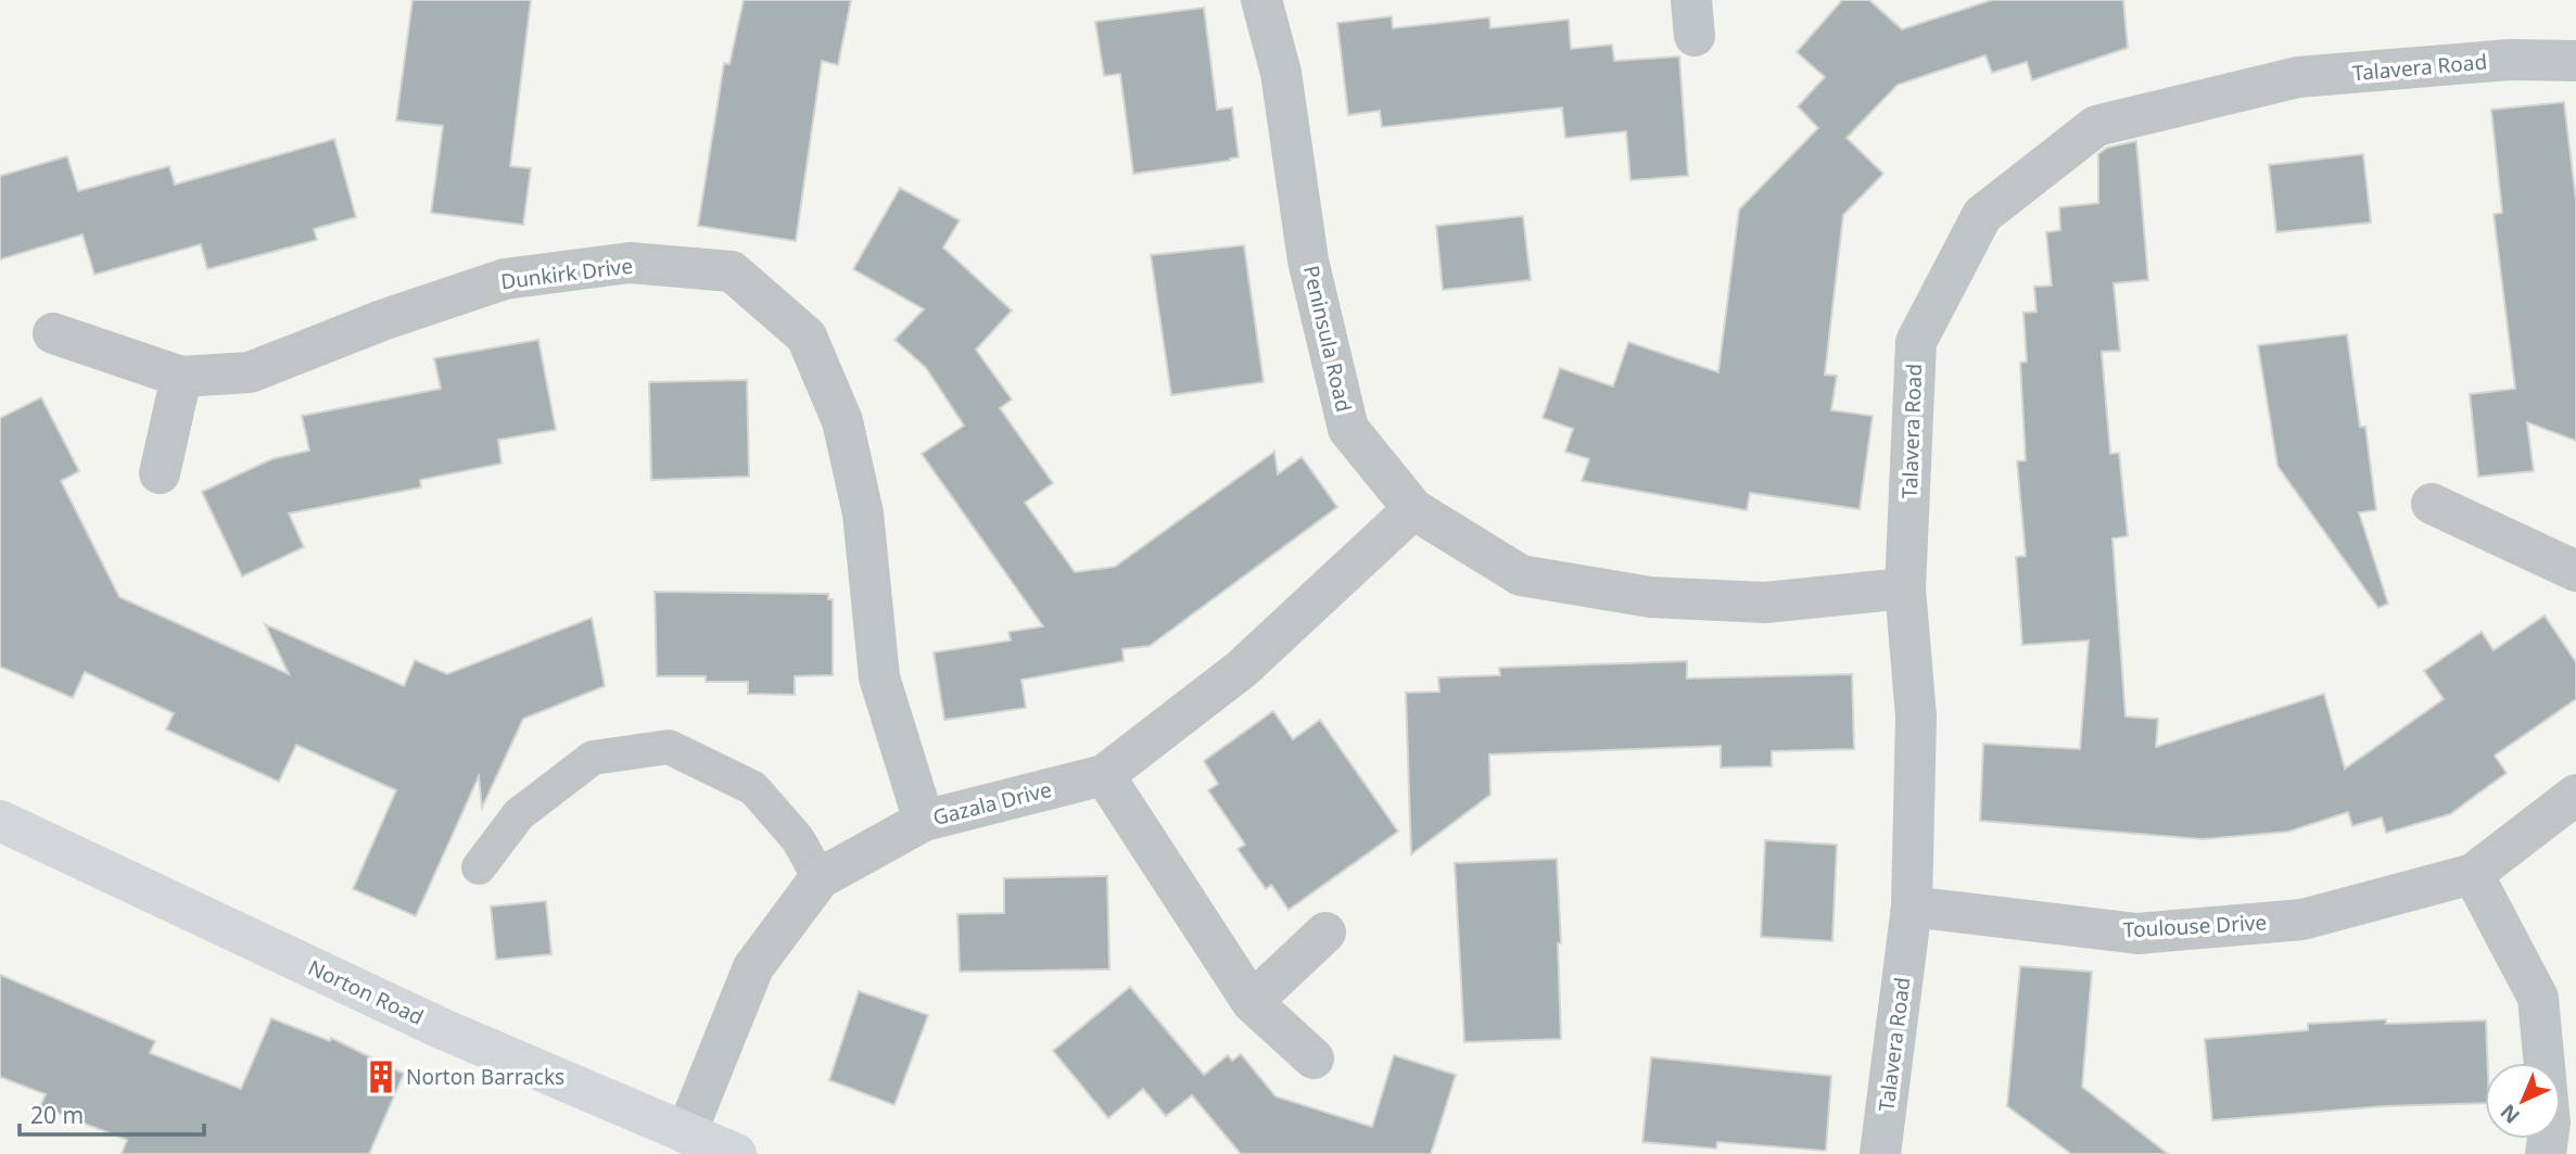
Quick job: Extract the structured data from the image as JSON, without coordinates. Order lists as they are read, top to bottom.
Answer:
{
  "streets": {
    "street": [
      "Talavera Road",
      "Dunkirk Drive",
      "Peninsula Road",
      "Gazala Drive",
      "Toulouse Drive",
      "Norton Road"
    ]
  },
  "crossings": [
    ["Talavera Road", "Peninsula Road"],
    ["Talavera Road", "Toulouse Drive"],
    ["Dunkirk Drive", "Gazala Drive"],
    ["Peninsula Road", "Gazala Drive"],
    ["Gazala Drive", "Norton Road"]
  ],
  "places": {
    "building": ["Norton Barracks"]
  },
  "scale_bar": "20 m",
  "north": "bottom left"
}
